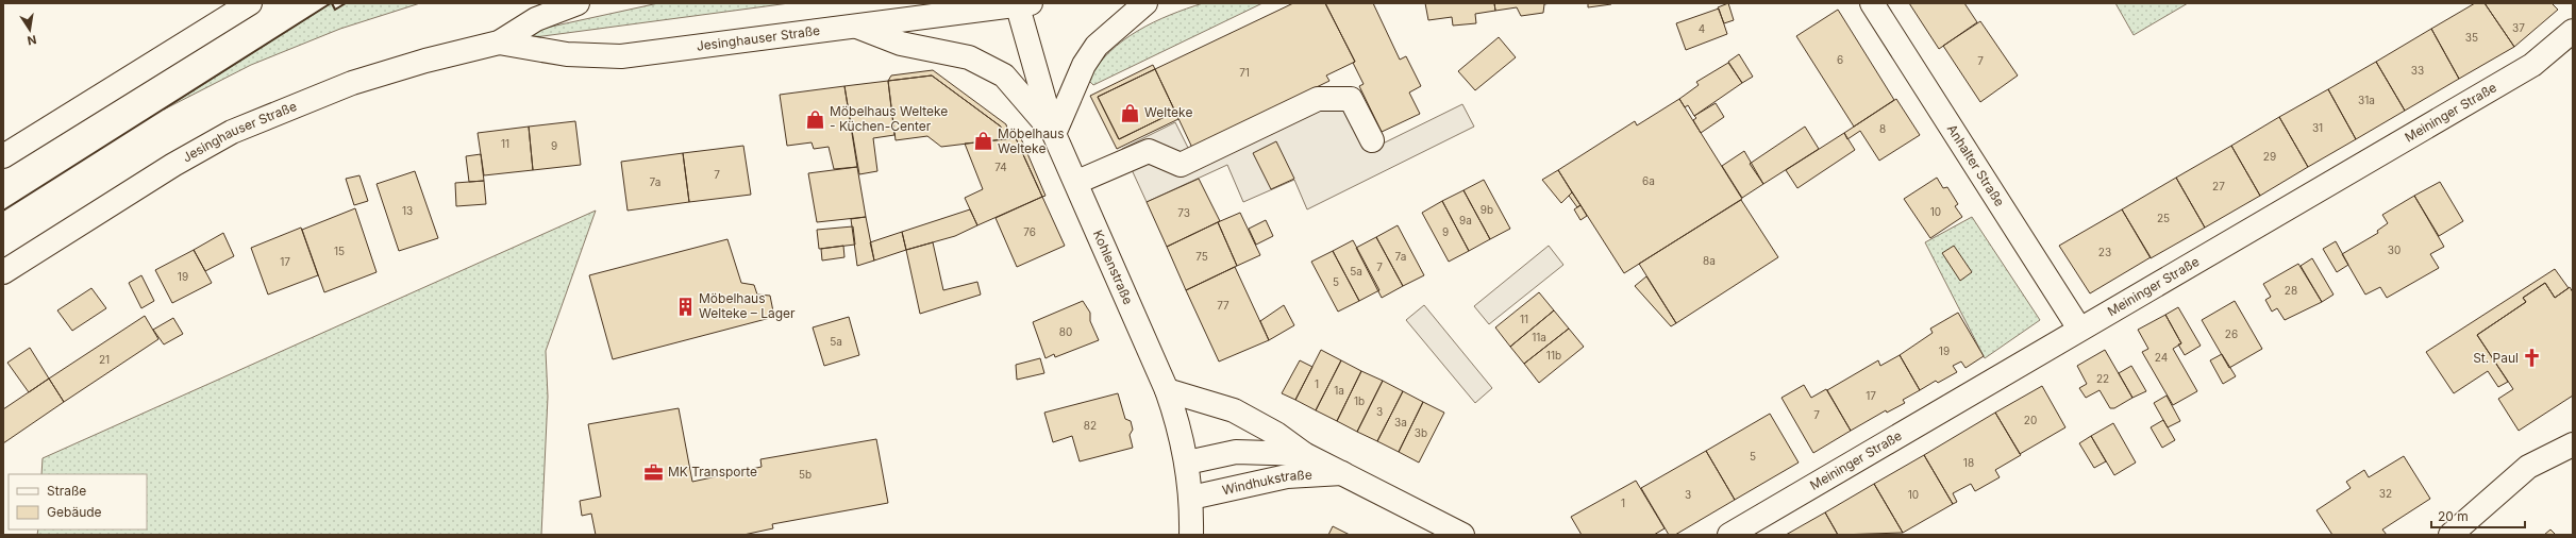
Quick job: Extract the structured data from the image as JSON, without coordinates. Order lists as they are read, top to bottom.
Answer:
{
  "streets": {
    "main road": [
      "Jesinghauser Straße",
      "Meininger Straße",
      "Anhalter Straße",
      "Kohlenstraße",
      "Windhukstraße"
    ]
  },
  "crossings": [
    ["Jesinghauser Straße", "Kohlenstraße"],
    ["Meininger Straße", "Anhalter Straße"],
    ["Kohlenstraße", "Windhukstraße"]
  ],
  "places": {
    "shop": ["Welteke", "Möbelhaus Welteke - Küchen-Center", "Möbelhaus Welteke"],
    "building": ["Möbelhaus Welteke – Lager"],
    "church": ["St. Paul"],
    "office": ["MK Transporte"]
  },
  "house_numbers": [
    "37",
    "4",
    "35",
    "6",
    "7",
    "33",
    "71",
    "31a",
    "31",
    "8",
    "11",
    "9",
    "29",
    "74",
    "7",
    "6a",
    "7a",
    "27",
    "9b",
    "13",
    "10",
    "73",
    "25",
    "9a",
    "76",
    "9",
    "30",
    "15",
    "23",
    "75",
    "7a",
    "8a",
    "17",
    "7",
    "5a",
    "19",
    "5",
    "28",
    "77",
    "11",
    "80",
    "26",
    "11a",
    "5a",
    "19",
    "11b",
    "24",
    "21",
    "22",
    "1",
    "1a",
    "17",
    "1b",
    "3",
    "7",
    "20",
    "3a",
    "82",
    "3b",
    "5",
    "18",
    "5b",
    "32",
    "3",
    "10",
    "1"
  ],
  "legend": ["Straße", "Gebäude"],
  "scale_bar": "20 m",
  "north": "bottom"
}
